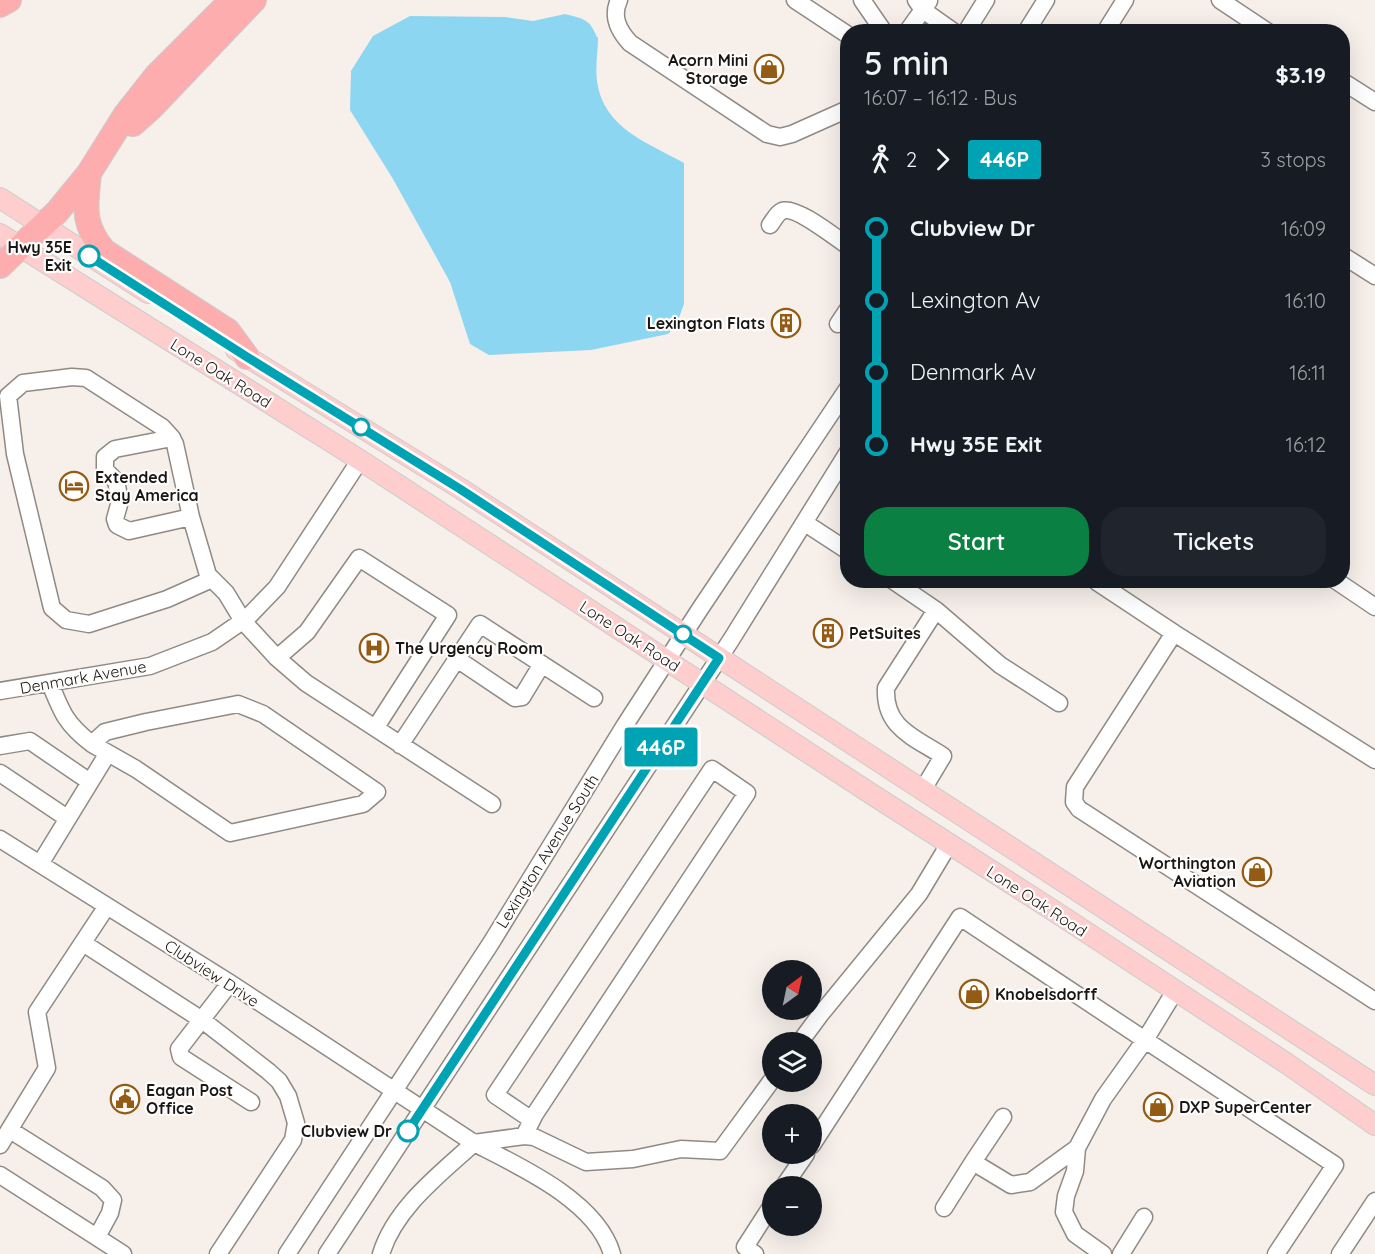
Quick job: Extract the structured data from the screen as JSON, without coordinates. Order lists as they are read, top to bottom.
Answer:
{
  "streets": {
    "main road": ["Lone Oak Road"],
    "street": ["Denmark Avenue", "Lexington Avenue South", "Clubview Drive"]
  },
  "crossings": [
    ["Lone Oak Road", "Denmark Avenue"],
    ["Lone Oak Road", "Lexington Avenue South"],
    ["Lexington Avenue South", "Clubview Drive"]
  ],
  "places": {
    "shop": [
      "Acorn Mini Storage",
      "Worthington Aviation",
      "Knobelsdorff",
      "DXP SuperCenter"
    ],
    "other": ["Hwy 35E Exit", "Clubview Dr"],
    "building": ["Lexington Flats", "PetSuites"],
    "hotel": ["Extended Stay America"],
    "hospital": ["The Urgency Room"],
    "public building": ["Eagan Post Office"]
  },
  "lines": ["bus line 446P"],
  "north": "top right",
  "page": {
    "on_map": "446P",
    "heading": ["5 min", "16:07 – 16:12 · Bus", "$3.19"],
    "legs": ["2", "446P", "3 stops"],
    "list": [
      {
        "name": "Clubview Dr",
        "value": "16:09"
      },
      {
        "name": "Lexington Av",
        "value": "16:10"
      },
      {
        "name": "Denmark Av",
        "value": "16:11"
      },
      {
        "name": "Hwy 35E Exit",
        "value": "16:12"
      }
    ],
    "buttons": ["Start", "Tickets"],
    "map_buttons": ["+", "−"]
  }
}
